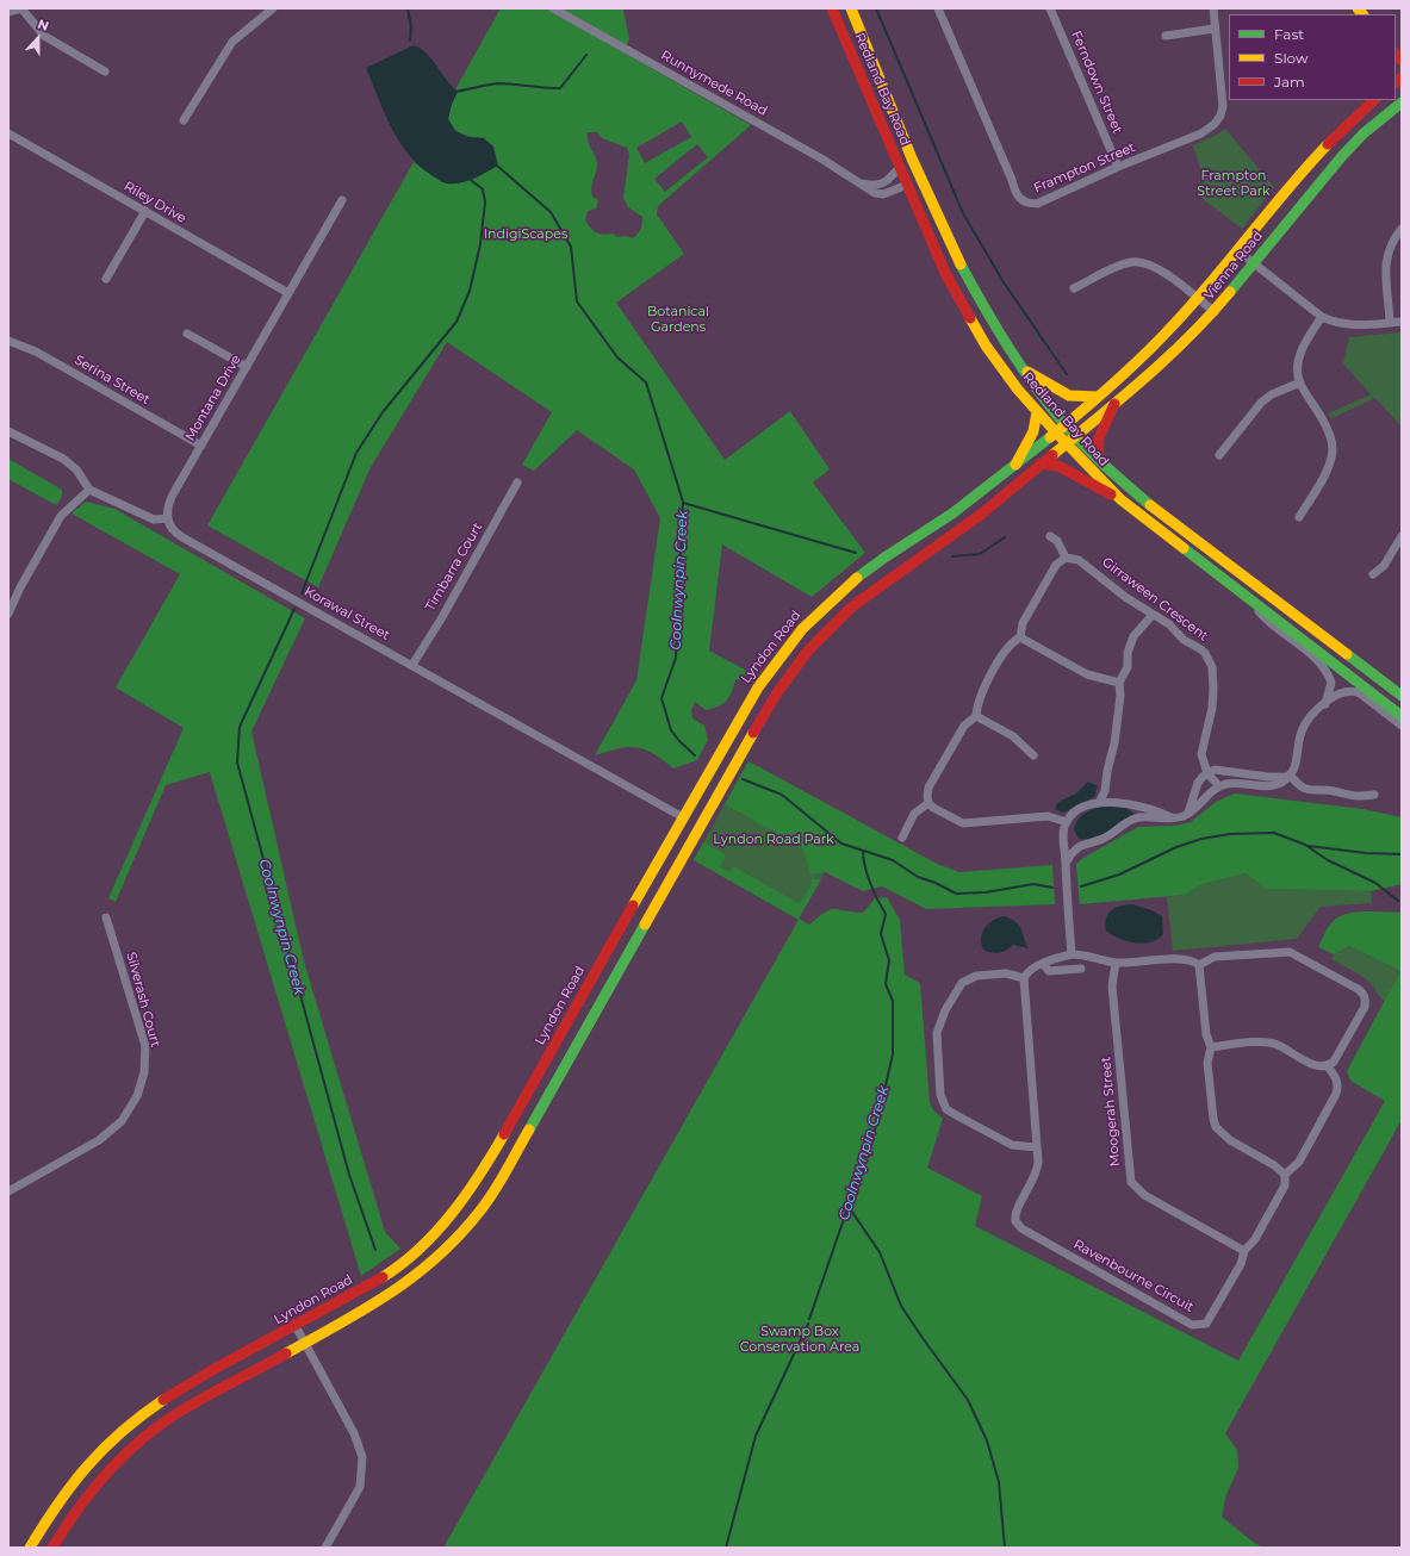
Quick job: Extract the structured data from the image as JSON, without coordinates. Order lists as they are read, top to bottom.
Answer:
{
  "streets": {
    "main road": ["Redland Bay Road", "Vienna Road", "Lyndon Road"],
    "street": [
      "Ferndown Street",
      "Runnymede Road",
      "Frampton Street",
      "Riley Drive",
      "Serina Street",
      "Montana Drive",
      "Timbarra Court",
      "Girraween Crescent",
      "Korawal Street",
      "Silverash Court",
      "Moogerah Street",
      "Ravenbourne Circuit"
    ]
  },
  "crossings": [
    ["Ferndown Street", "Frampton Street"],
    ["Runnymede Road", "Redland Bay Road"],
    ["Redland Bay Road", "Vienna Road"],
    ["Redland Bay Road", "Lyndon Road"],
    ["Riley Drive", "Montana Drive"],
    ["Vienna Road", "Lyndon Road"],
    ["Serina Street", "Montana Drive"],
    ["Montana Drive", "Korawal Street"],
    ["Timbarra Court", "Korawal Street"],
    ["Korawal Street", "Lyndon Road"],
    ["Moogerah Street", "Ravenbourne Circuit"]
  ],
  "water": ["Coolnwynpin Creek"],
  "parks": [
    "Frampton Street Park",
    "IndigiScapes",
    "Botanical Gardens",
    "Lyndon Road Park",
    "Swamp Box Conservation Area"
  ],
  "legend": ["Fast", "Slow", "Jam"],
  "north": "top"
}
